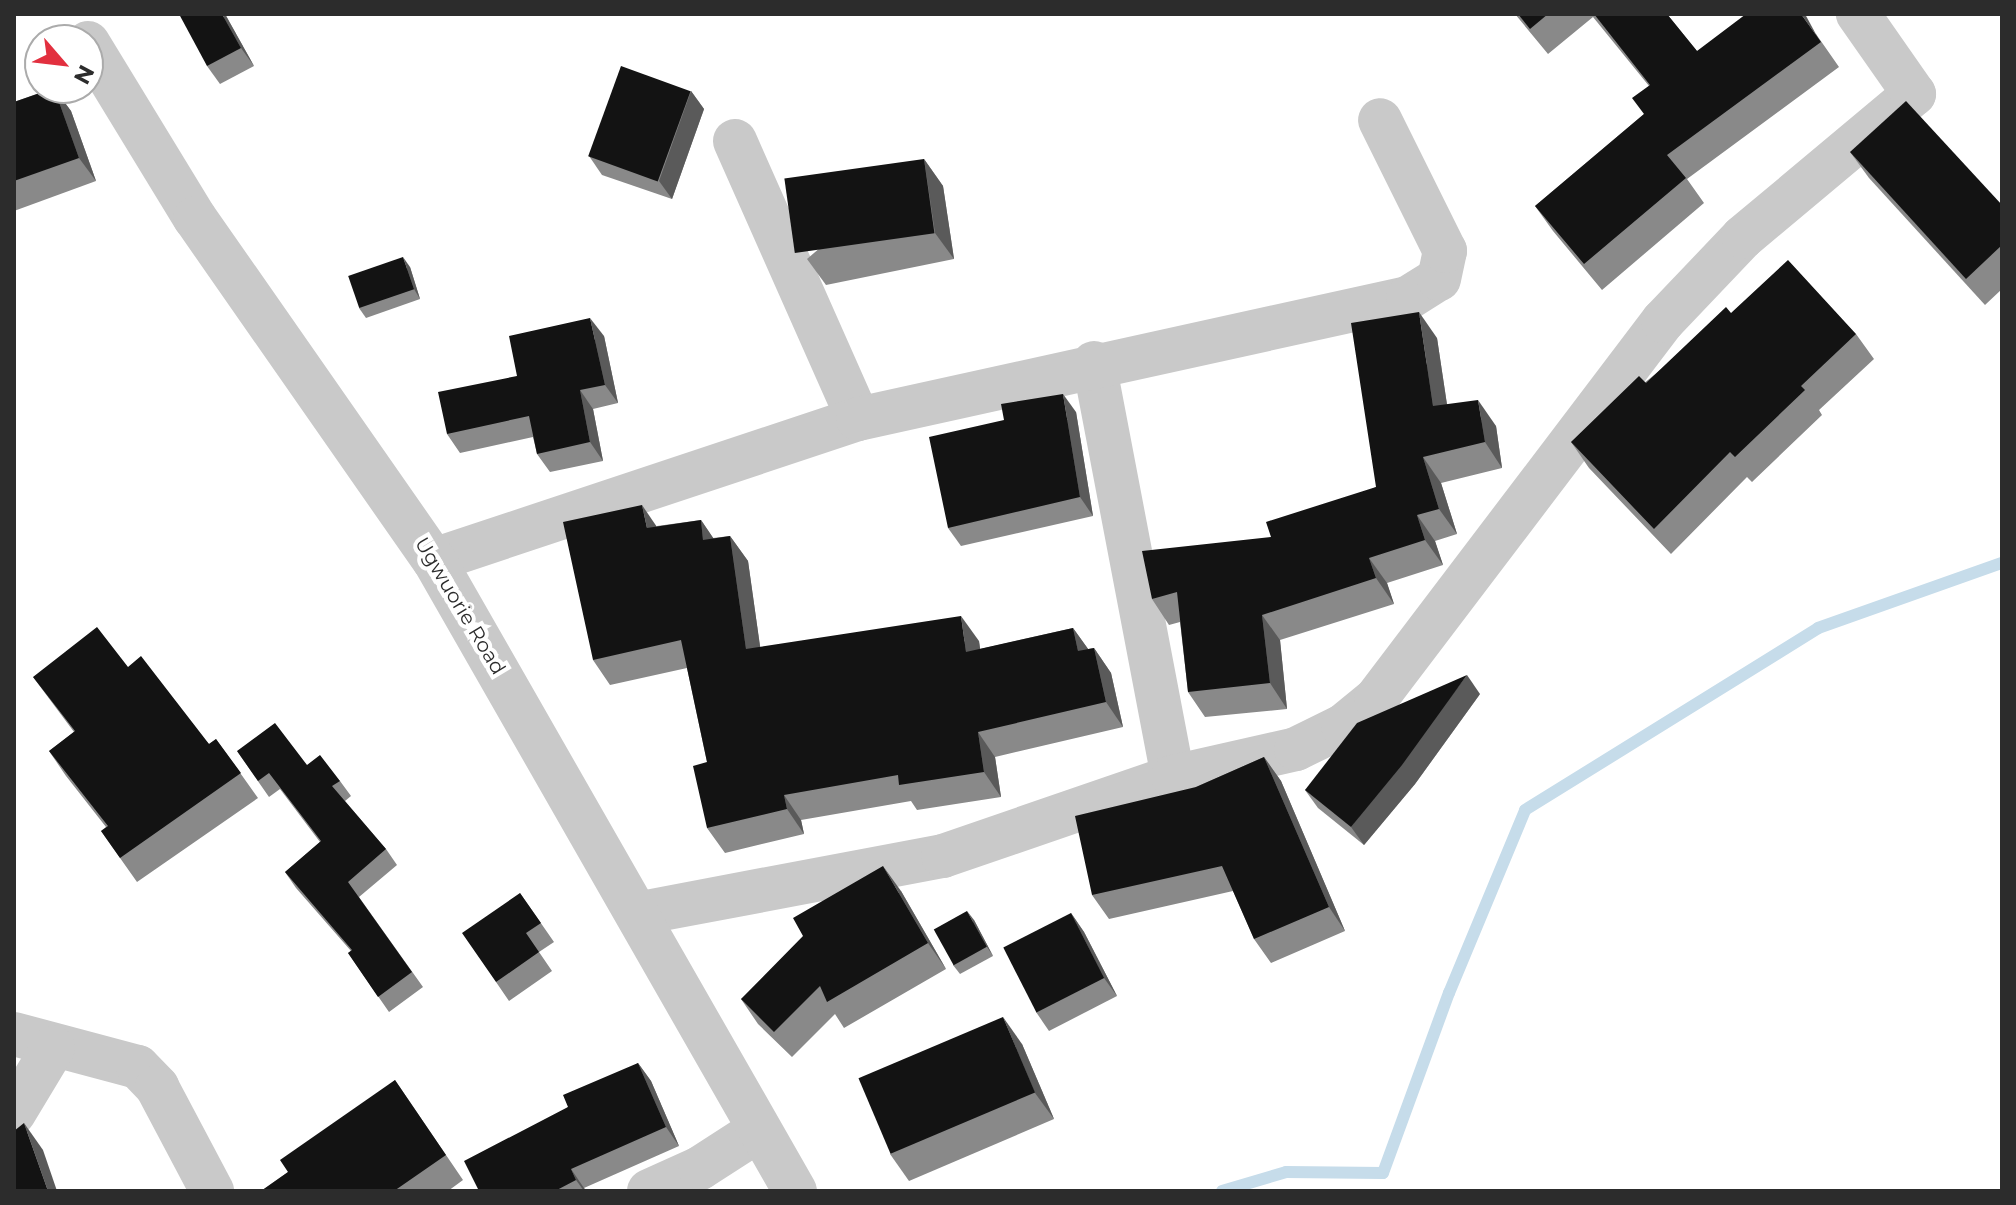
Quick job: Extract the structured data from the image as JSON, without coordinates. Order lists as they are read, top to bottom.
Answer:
{
  "streets": {
    "street": ["Ugwuorie Road"]
  },
  "north": "bottom right"
}
